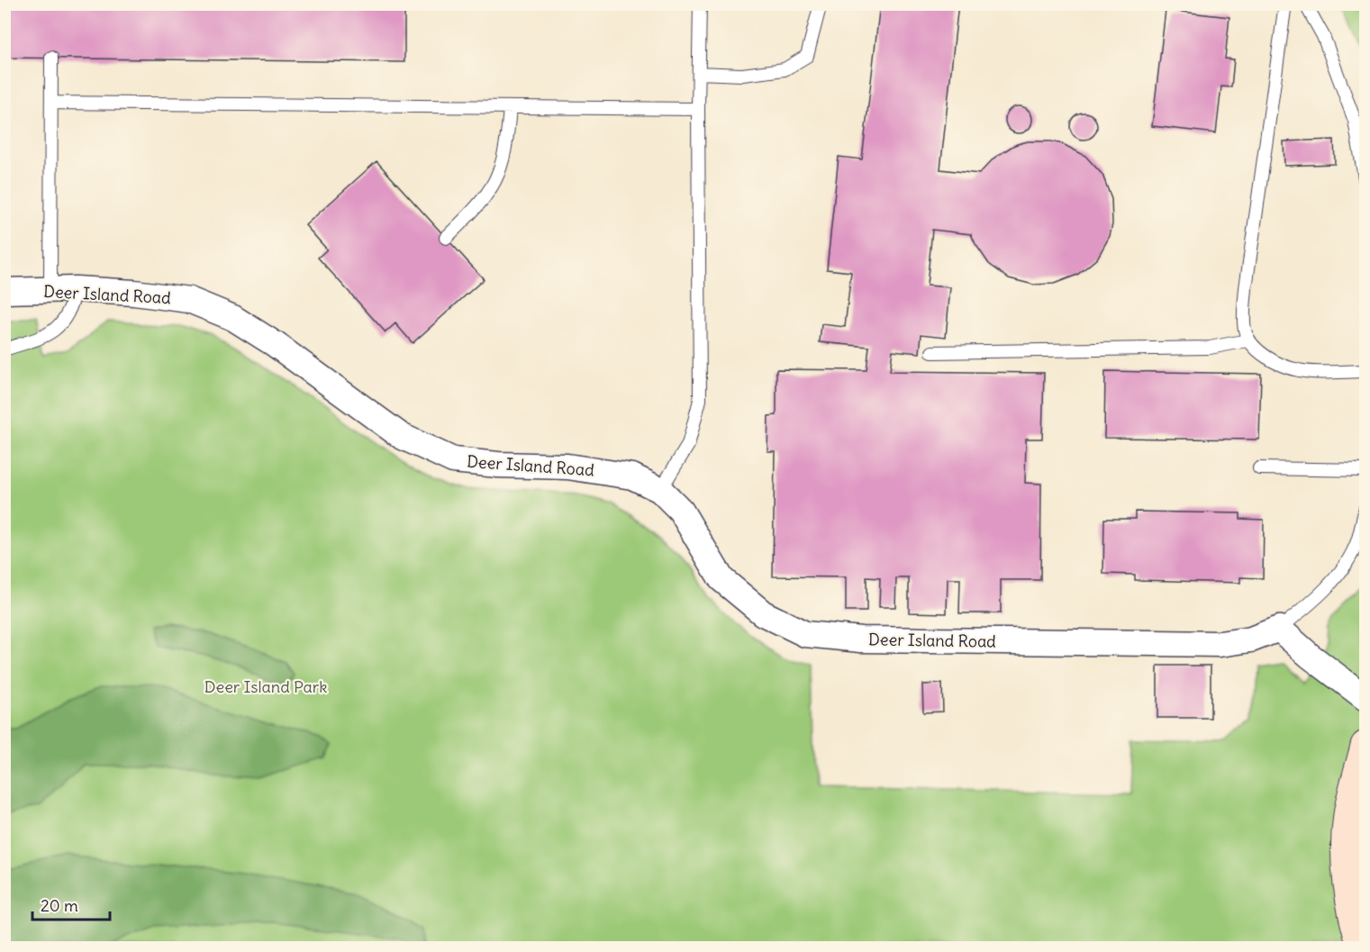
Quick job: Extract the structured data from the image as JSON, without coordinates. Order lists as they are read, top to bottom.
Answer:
{
  "streets": {
    "street": ["Deer Island Road"]
  },
  "parks": ["Deer Island Park"],
  "scale_bar": "20 m"
}
